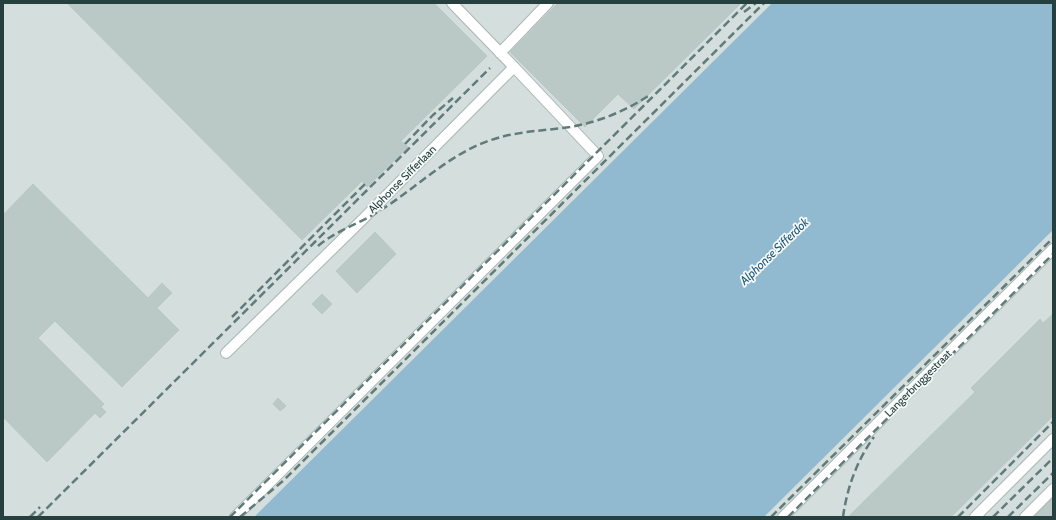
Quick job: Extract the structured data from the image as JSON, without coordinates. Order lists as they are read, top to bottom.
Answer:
{
  "streets": {
    "street": ["Alphonse Sifferlaan", "Langerbruggestraat"]
  },
  "water": ["Alphonse Sifferdok"]
}
